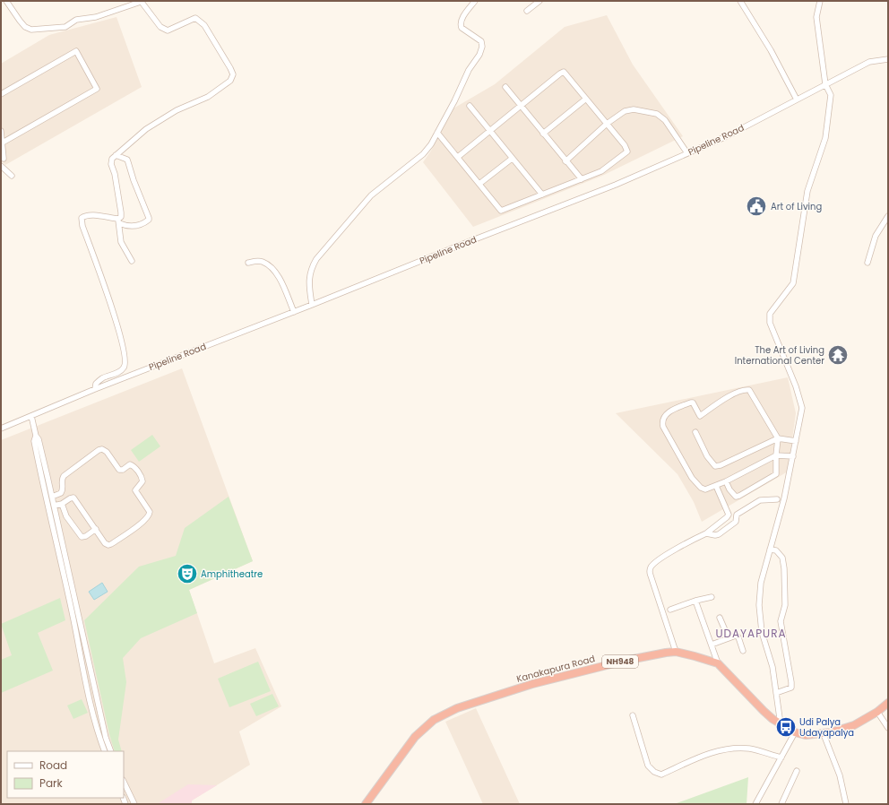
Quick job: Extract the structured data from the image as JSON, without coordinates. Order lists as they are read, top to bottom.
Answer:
{
  "streets": {
    "highway": ["NH948", "Kanakapura Road"],
    "street": ["Pipeline Road"]
  },
  "districts": ["UDAYAPURA"],
  "places": {
    "public building": ["Art of Living"],
    "temple": ["The Art of Living International Center"],
    "theatre": ["Amphitheatre"],
    "bus stop": ["Udi Palya Udayapalya"]
  },
  "legend": ["Road", "Park"]
}
